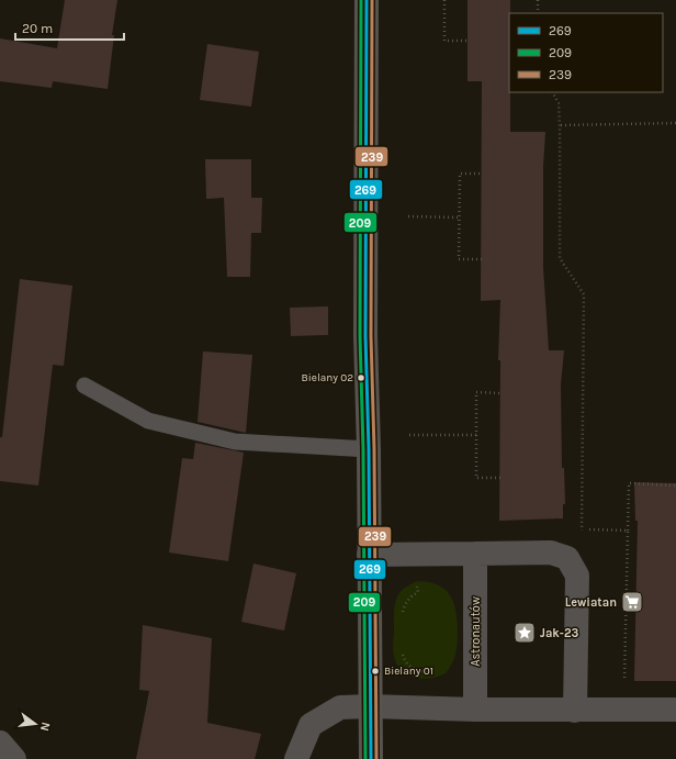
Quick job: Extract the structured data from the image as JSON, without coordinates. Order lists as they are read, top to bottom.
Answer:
{
  "streets": {
    "street": ["Astronautów"]
  },
  "places": {
    "other": ["Bielany 02", "Bielany 01"],
    "supermarket": ["Lewiatan"],
    "place": ["Jak-23"]
  },
  "lines": ["transit line 269", "transit line 209", "transit line 239"],
  "legend": ["269", "209", "239"],
  "scale_bar": "20 m",
  "north": "right"
}
